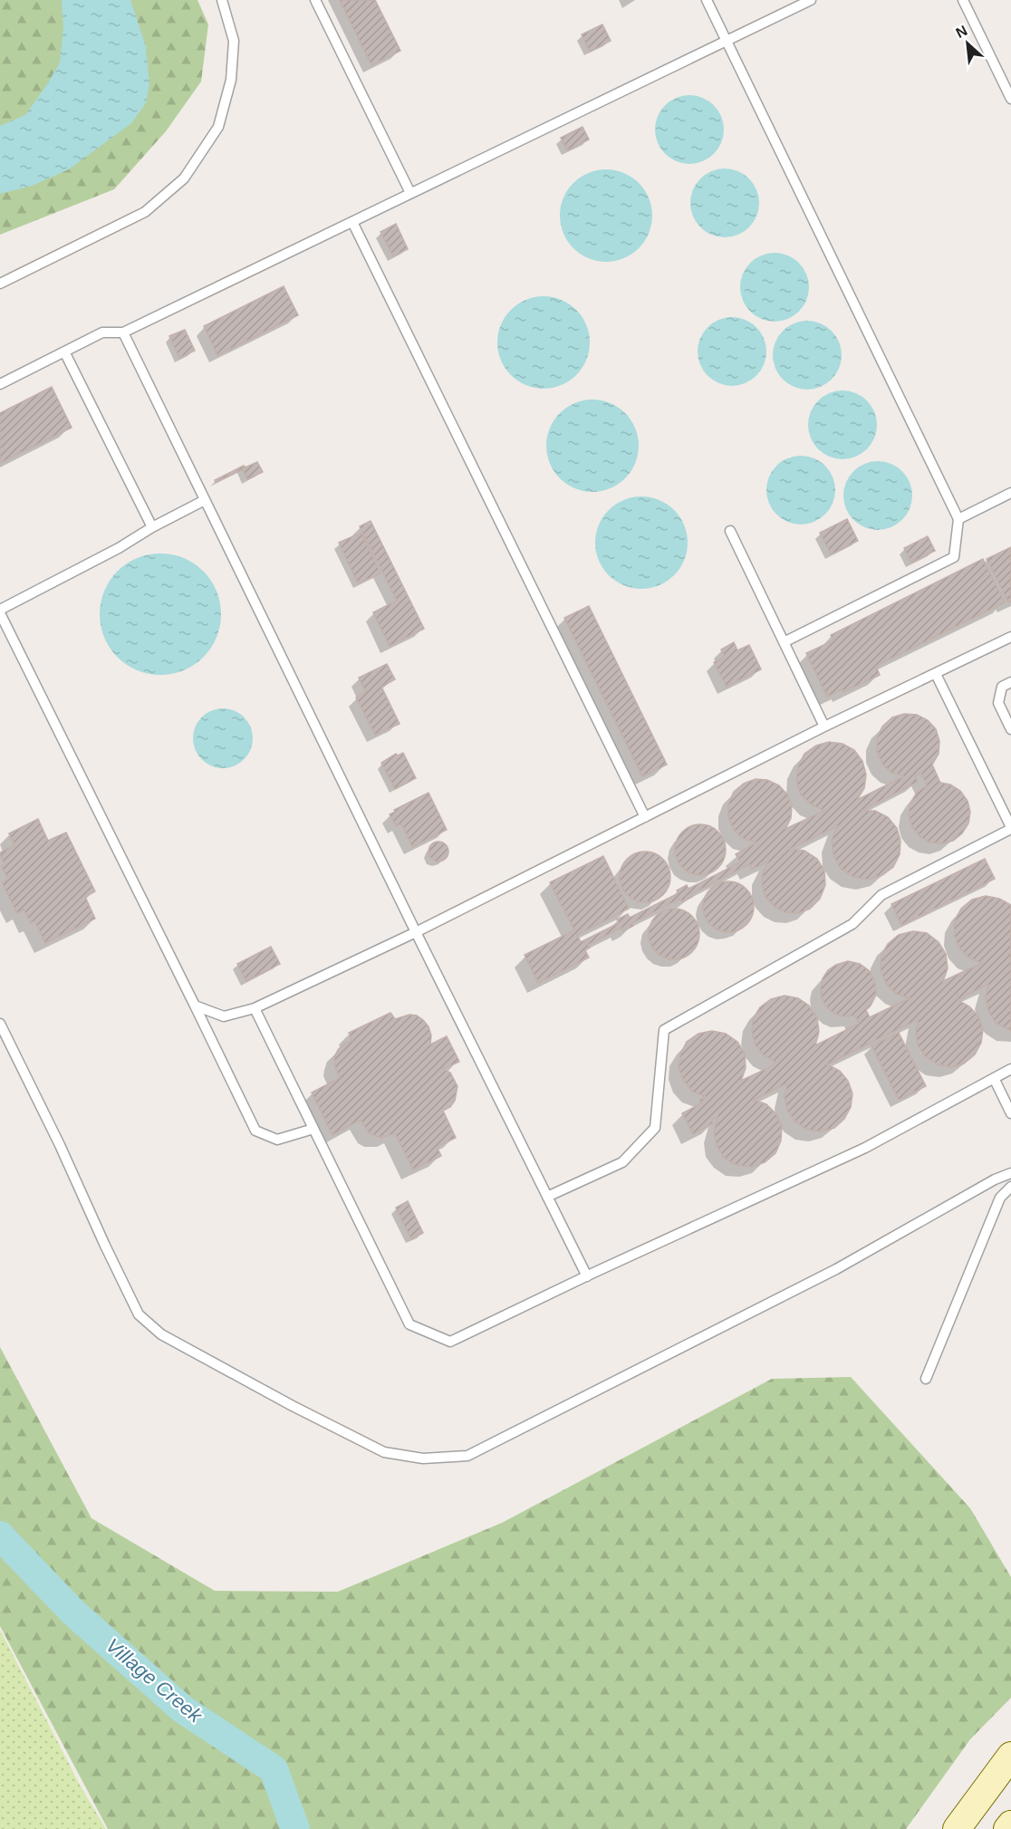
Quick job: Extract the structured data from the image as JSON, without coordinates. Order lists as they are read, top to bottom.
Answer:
{
  "water": ["Village Creek"],
  "north": "top left"
}
